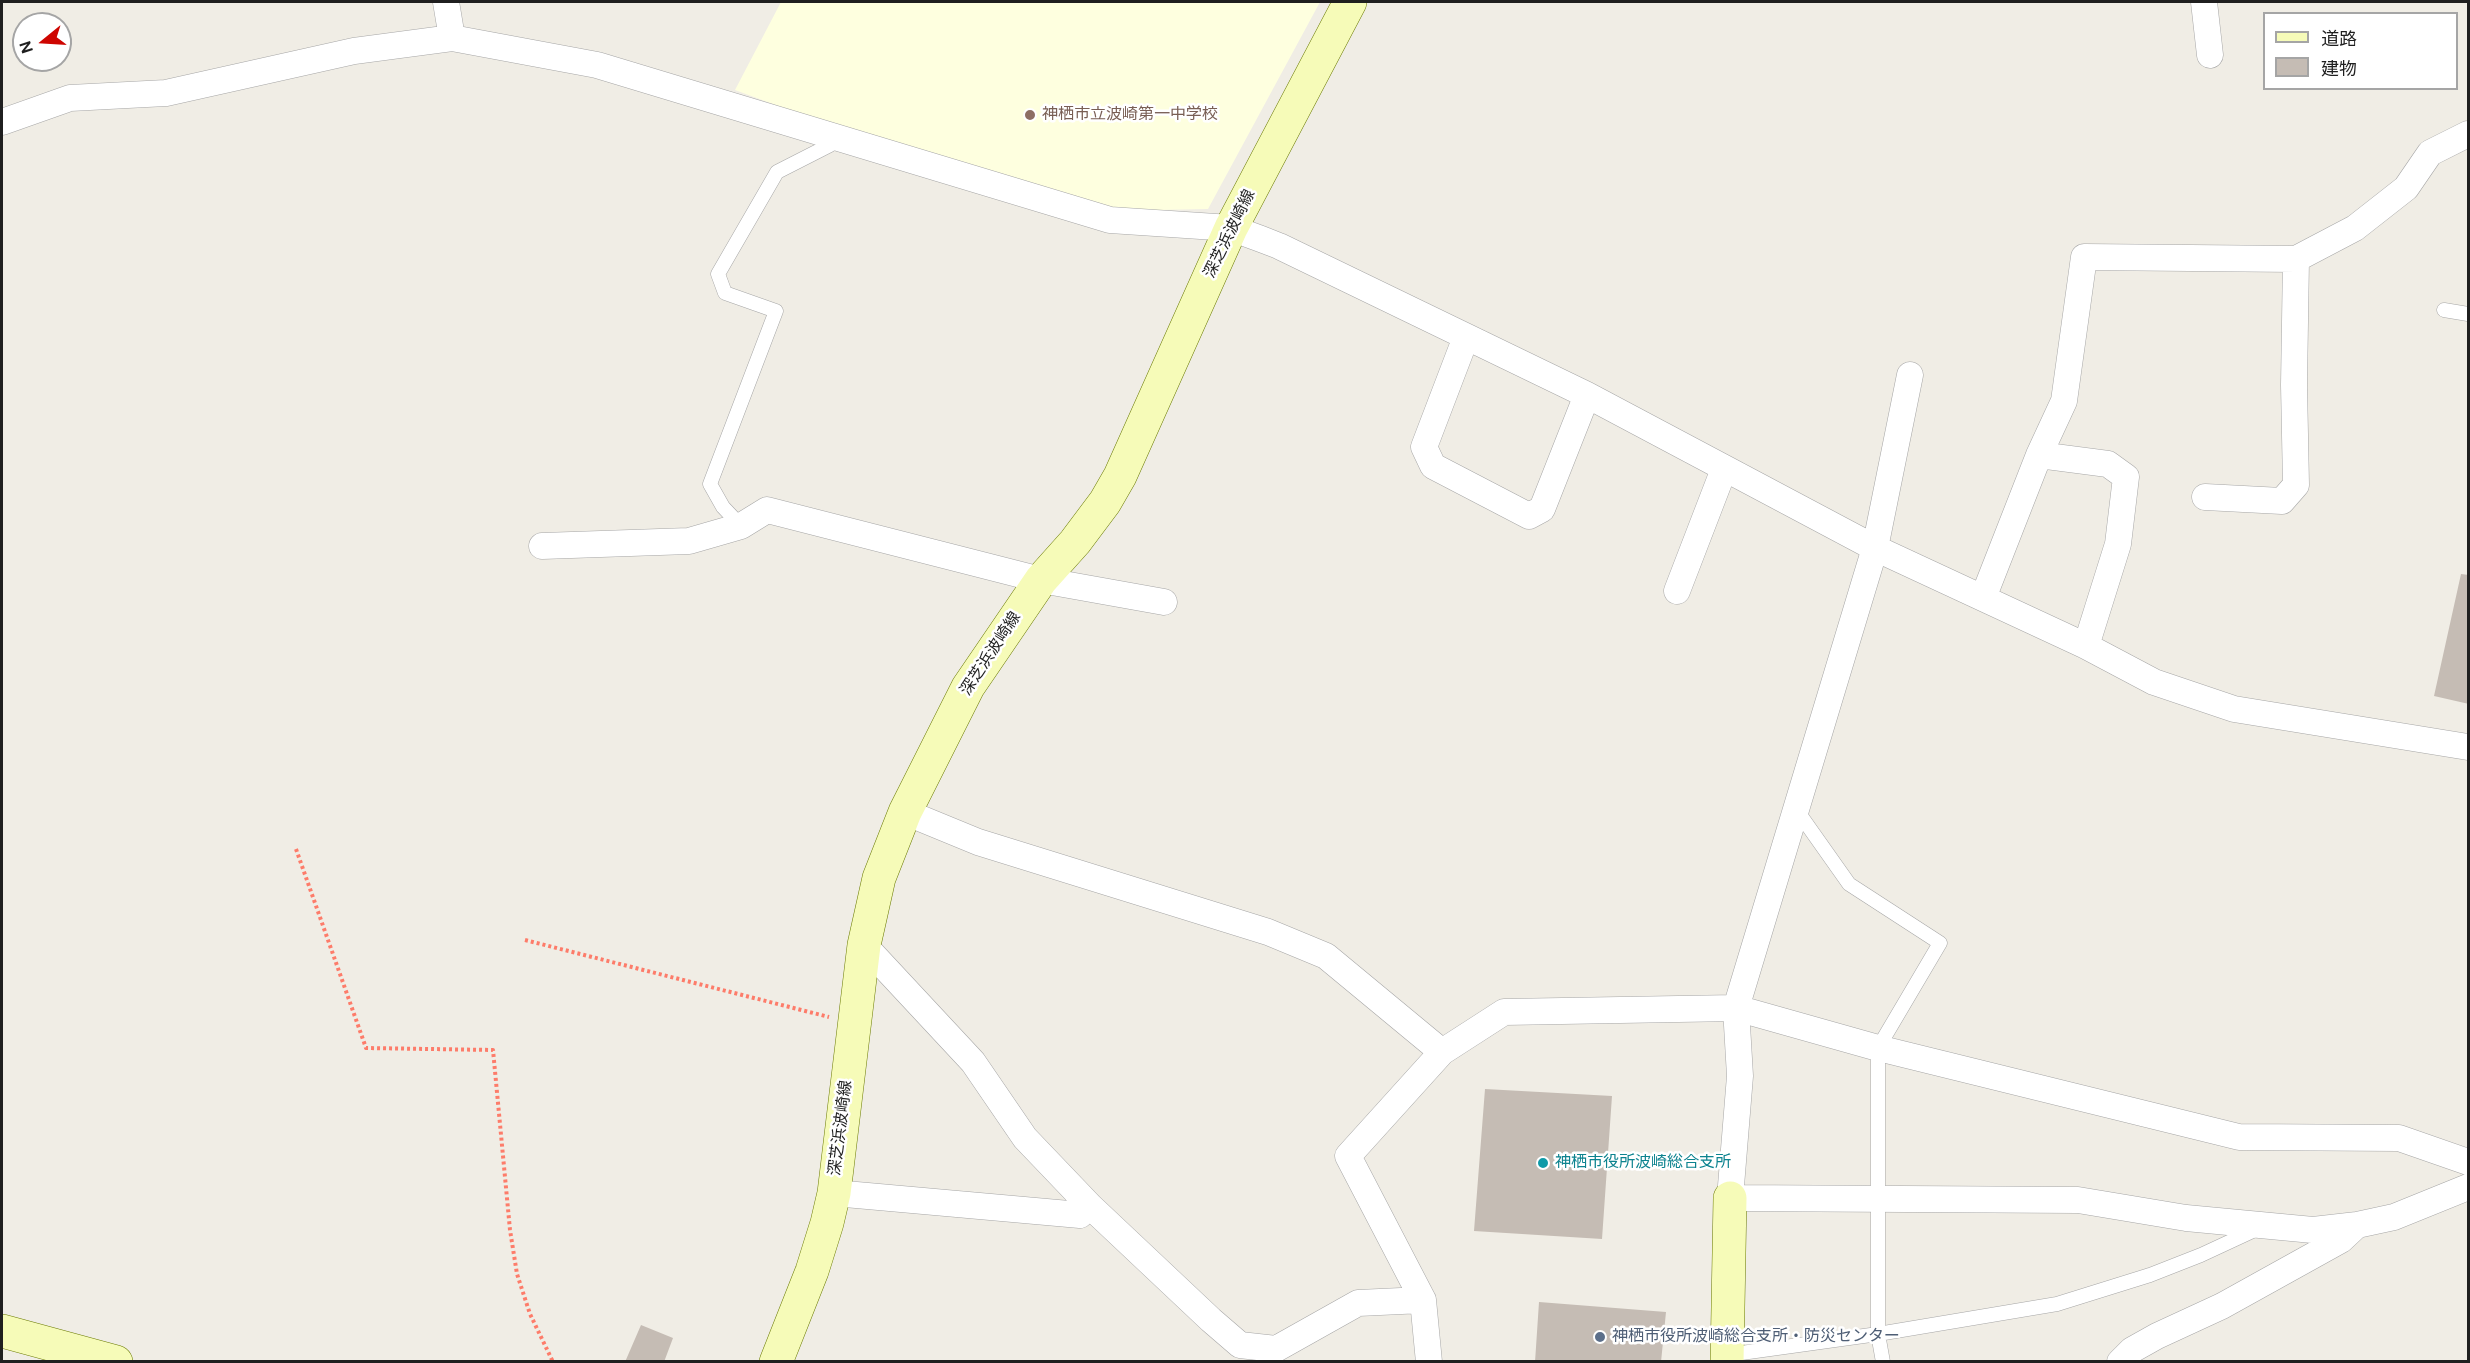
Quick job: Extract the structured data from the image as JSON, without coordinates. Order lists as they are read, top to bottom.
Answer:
{
  "streets": {
    "main road": ["深芝浜波崎線"]
  },
  "places": ["神栖市立波崎第一中学校", "神栖市役所波崎総合支所", "神栖市役所波崎総合支所・防災センター"],
  "legend": ["道路", "建物"],
  "north": "left"
}
